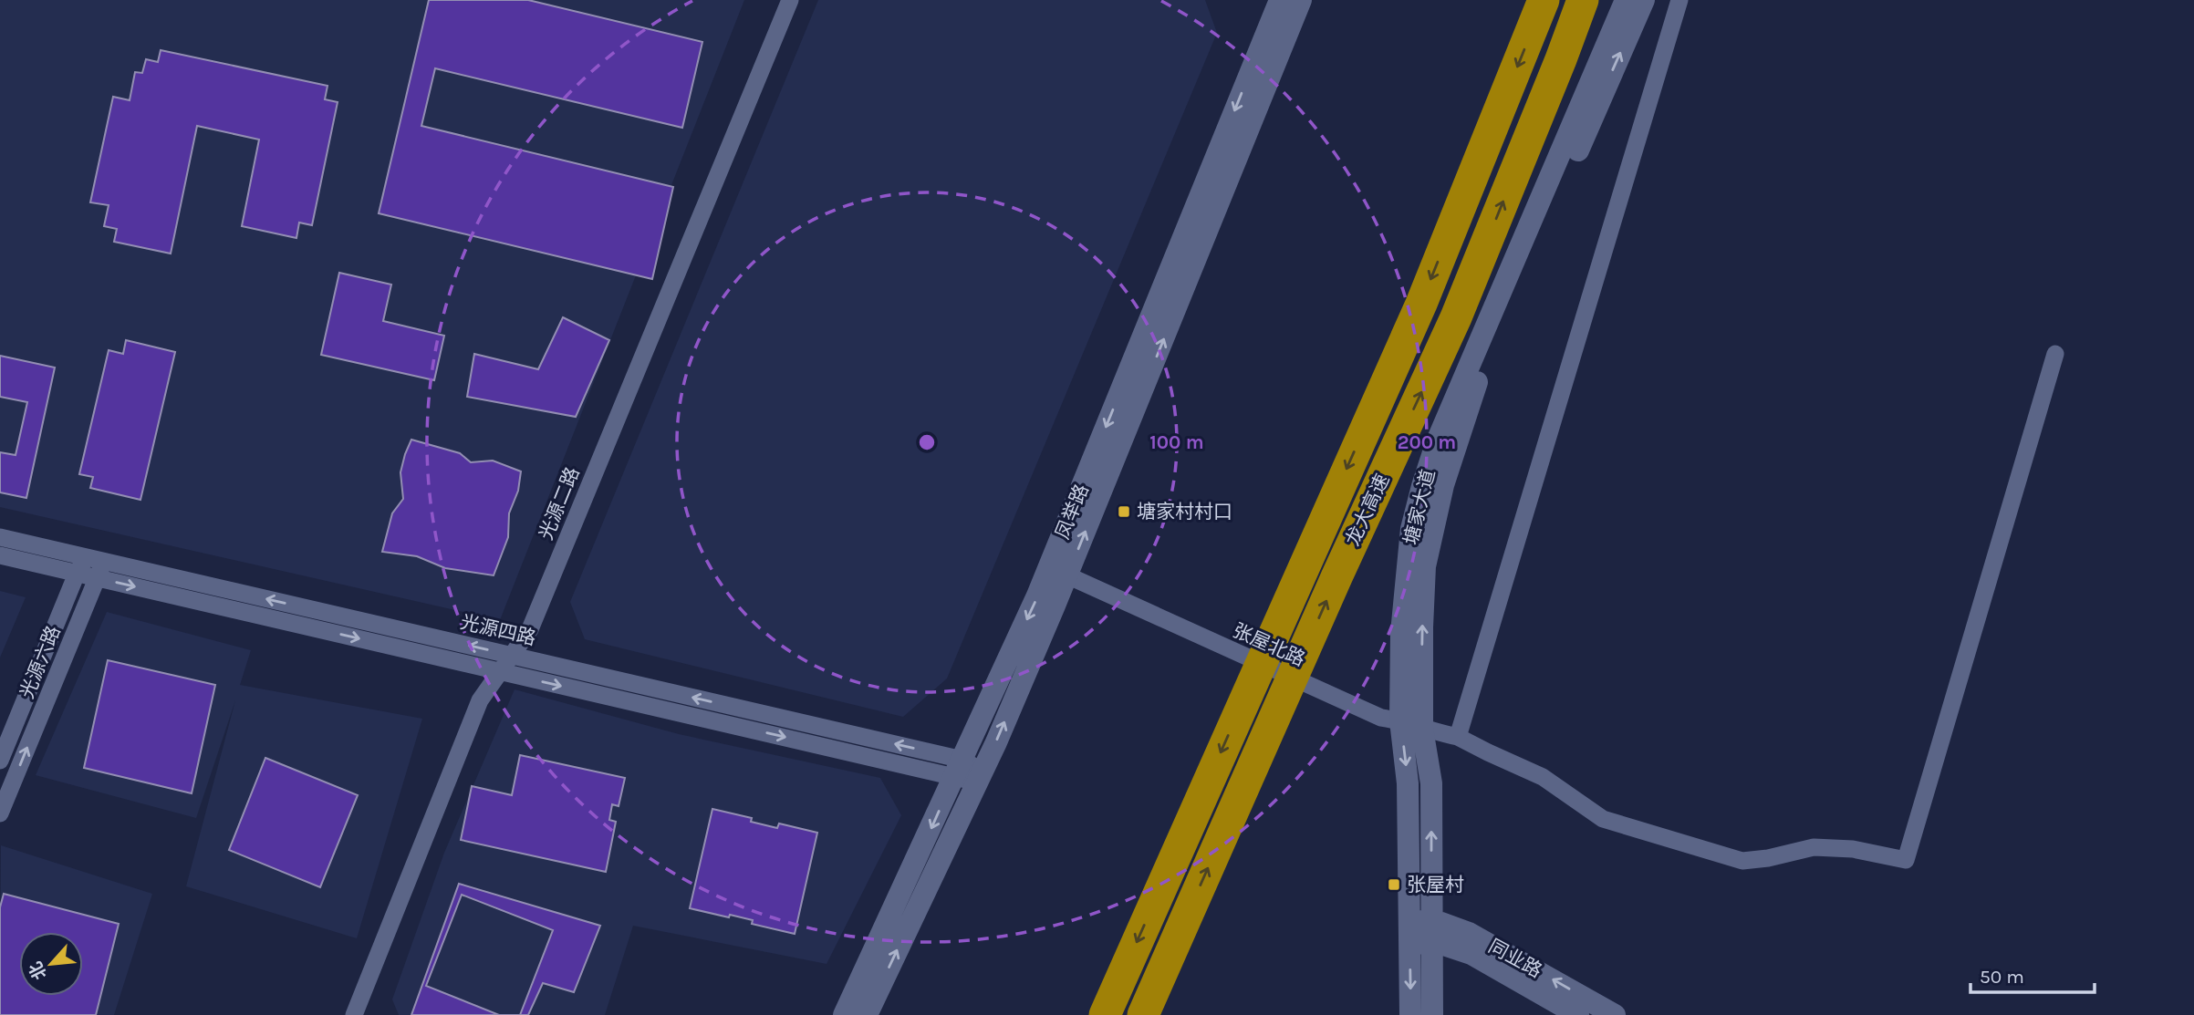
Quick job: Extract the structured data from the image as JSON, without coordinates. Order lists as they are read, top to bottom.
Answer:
{
  "streets": {
    "highway": ["龙大高速"],
    "street": [
      "光源二路",
      "塘家大道",
      "凤举路",
      "光源四路",
      "张屋北路",
      "光源六路",
      "同业路"
    ]
  },
  "crossings": [
    ["光源二路", "光源四路"],
    ["塘家大道", "张屋北路"],
    ["塘家大道", "同业路"],
    ["凤举路", "光源四路"],
    ["凤举路", "张屋北路"],
    ["光源四路", "光源六路"]
  ],
  "places": {
    "transit": ["塘家村村口", "张屋村"]
  },
  "scale_bar": "50 m",
  "north": "bottom left",
  "rings": ["100 m", "200 m"]
}
